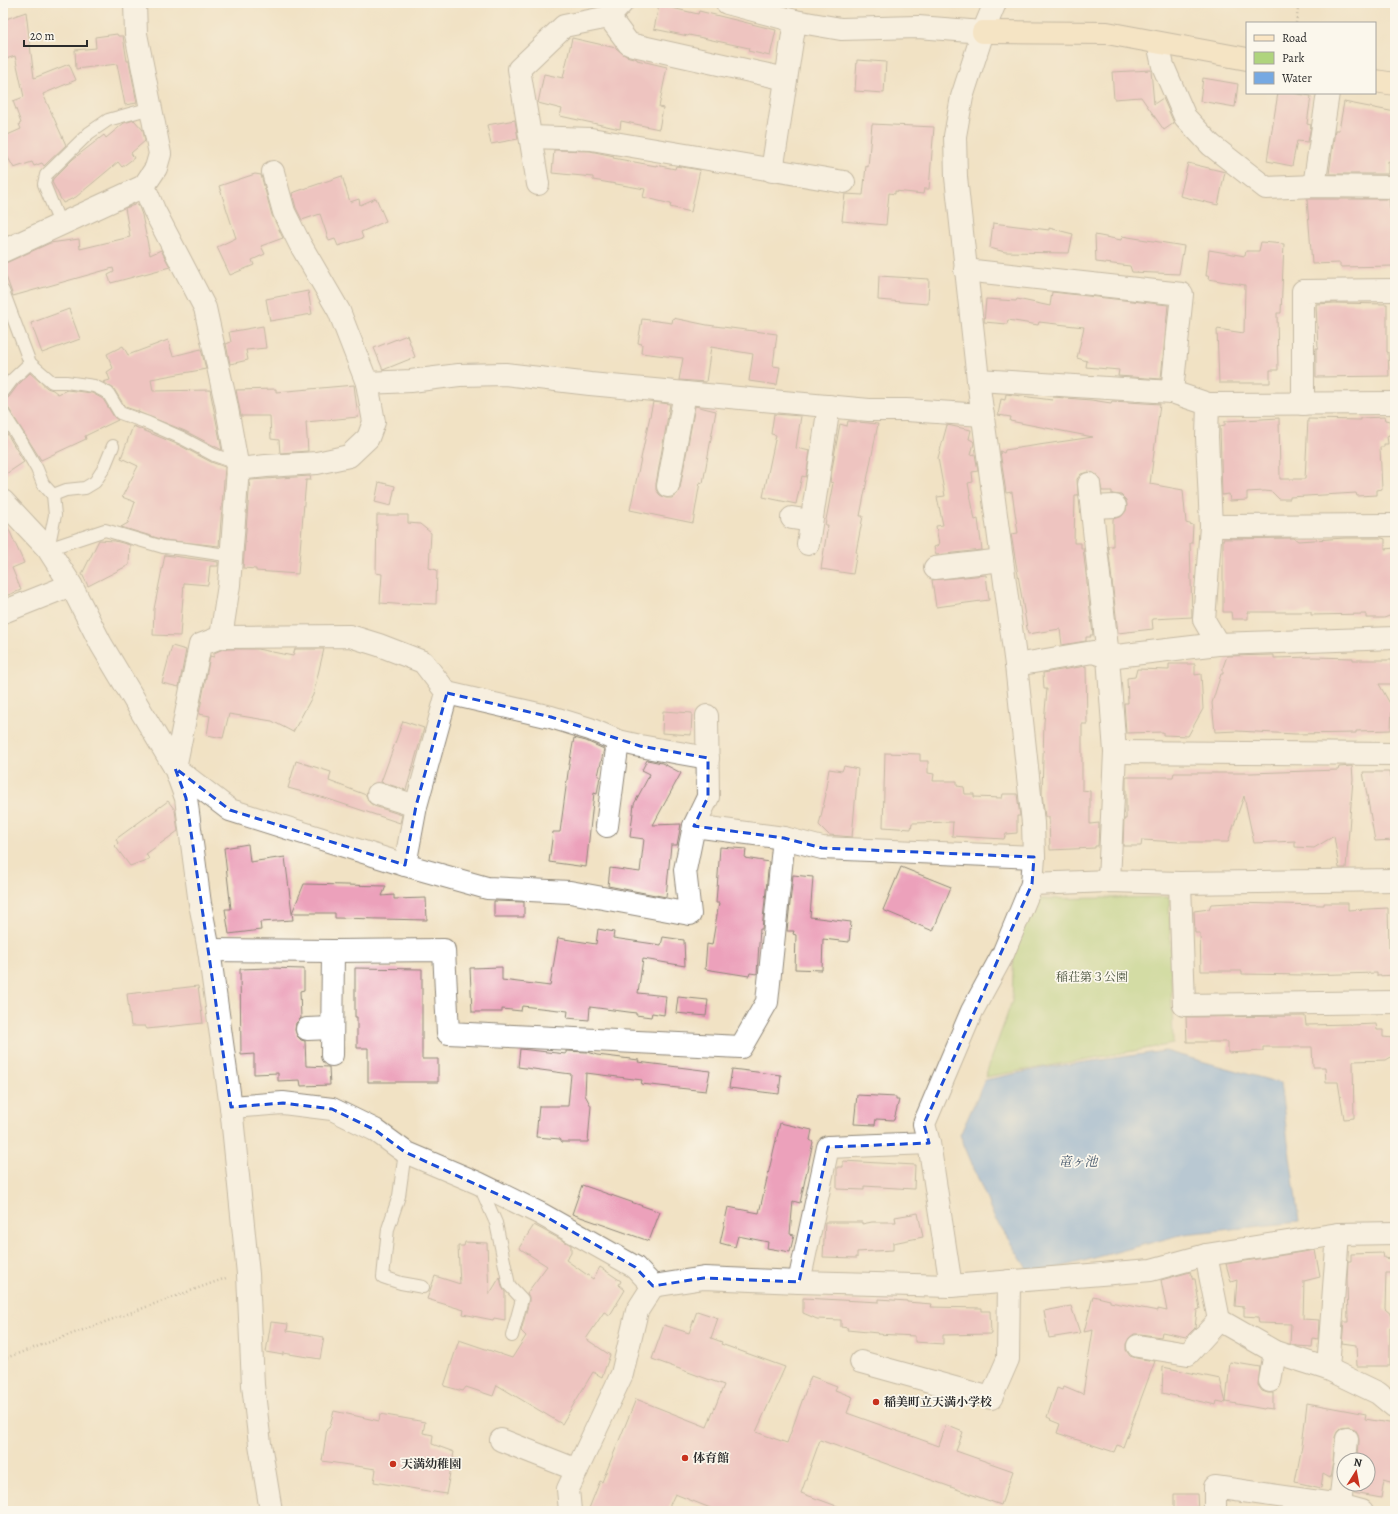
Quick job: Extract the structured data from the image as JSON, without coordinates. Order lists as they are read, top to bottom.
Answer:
{
  "water": ["竜ヶ池"],
  "parks": ["稲荘第３公園"],
  "places": ["稲美町立天満小学校", "体育館", "天満幼稚園"],
  "legend": ["Road", "Park", "Water"],
  "scale_bar": "20 m",
  "north": "top"
}
